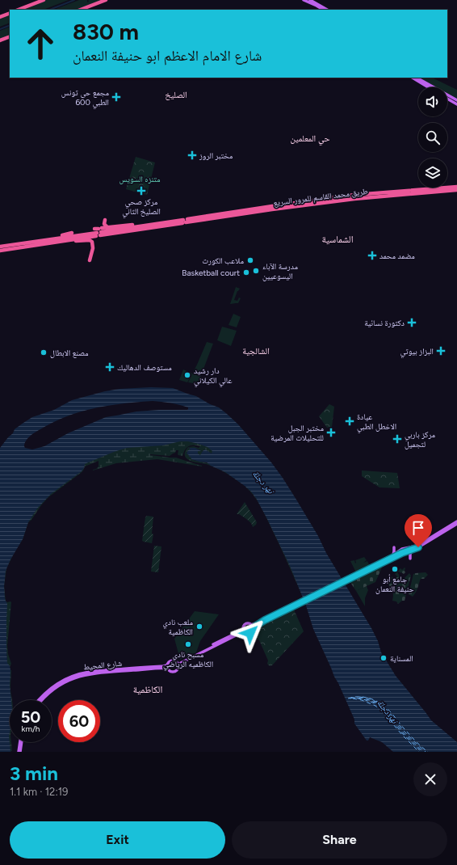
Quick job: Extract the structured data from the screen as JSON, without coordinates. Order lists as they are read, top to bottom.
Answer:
{
  "streets": {
    "highway": ["طريق محمد القاسم للمرور السريع"],
    "main road": ["شارع المحيط"]
  },
  "districts": [
    "الصليخ",
    "حي المعلمين",
    "الشماسية",
    "الشالجية",
    "الكاظمية"
  ],
  "water": ["نهر دجلة"],
  "parks": ["متنزه السويس"],
  "places": {
    "health": [
      "مجمع حي تونس الطبي 600",
      "مختبر الروز",
      "مركز صحي الصليخ الثاني",
      "مضمد محمد",
      "دكتورة نسائية",
      "البزاز بيوتي",
      "مستوصف الدهاليك",
      "عيادة الاخطل الطبي",
      "مختبر الجبل للتحليلات المرضية",
      "مركز باربي لتجميل"
    ],
    "other": [
      "ملاعب الكورت",
      "مدرسة الآباء اليسوعيين",
      "Basketball court",
      "مصنع الابطال",
      "دار رشيد عالي الكيلاني",
      "جامع أبو حنيفة النعمان",
      "ملعب نادي الكاظمية",
      "مسبح نادي الكاظميه الرياضي",
      "المسناية"
    ]
  },
  "page": {
    "turn": ["830 m", "شارع الامام الاعظم ابو حنيفة النعمان"],
    "speed": "50 km/h",
    "limit": "60",
    "heading": ["3 min", "1.1 km · 12:19"],
    "buttons": ["Exit", "Share"]
  }
}
